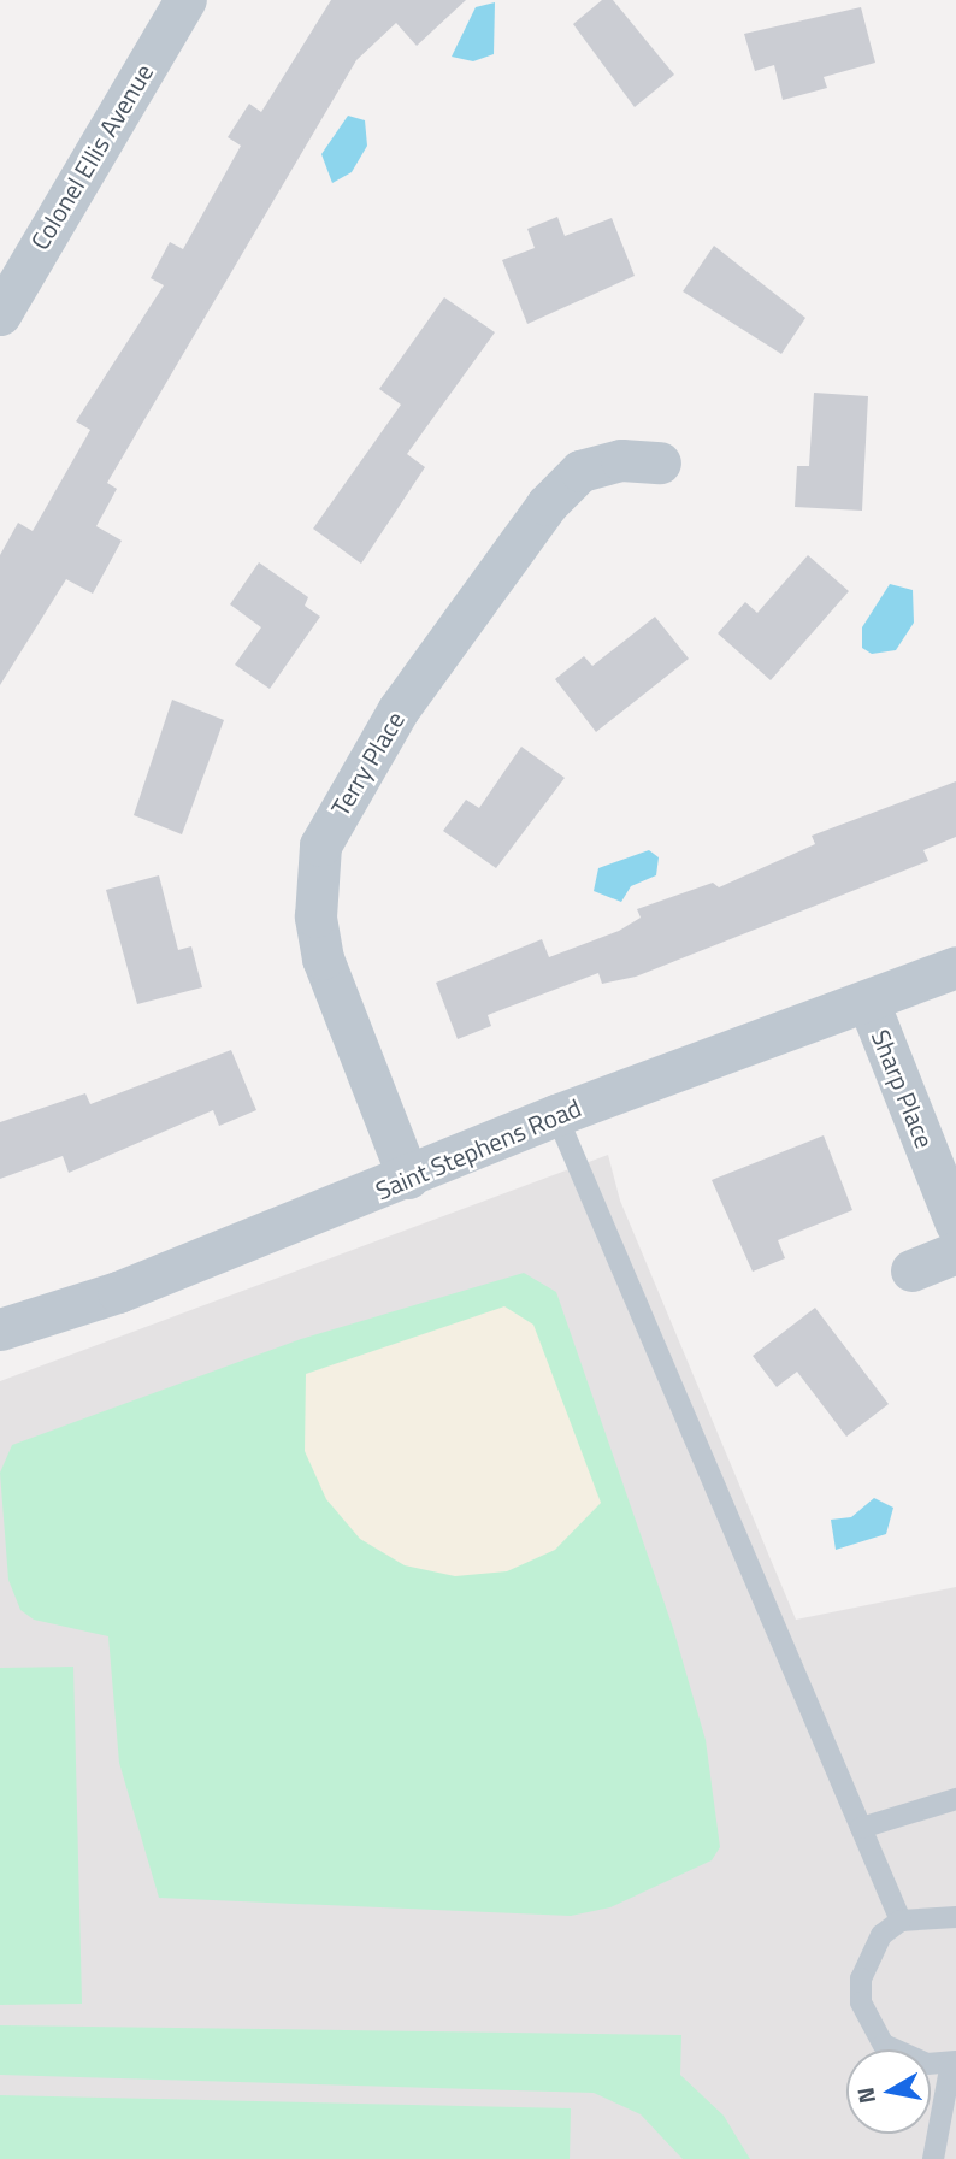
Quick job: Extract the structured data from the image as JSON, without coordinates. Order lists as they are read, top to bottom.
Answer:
{
  "streets": {
    "street": [
      "Colonel Ellis Avenue",
      "Terry Place",
      "Sharp Place",
      "Saint Stephens Road"
    ]
  },
  "crossings": [
    ["Terry Place", "Saint Stephens Road"],
    ["Sharp Place", "Saint Stephens Road"]
  ],
  "north": "left"
}
